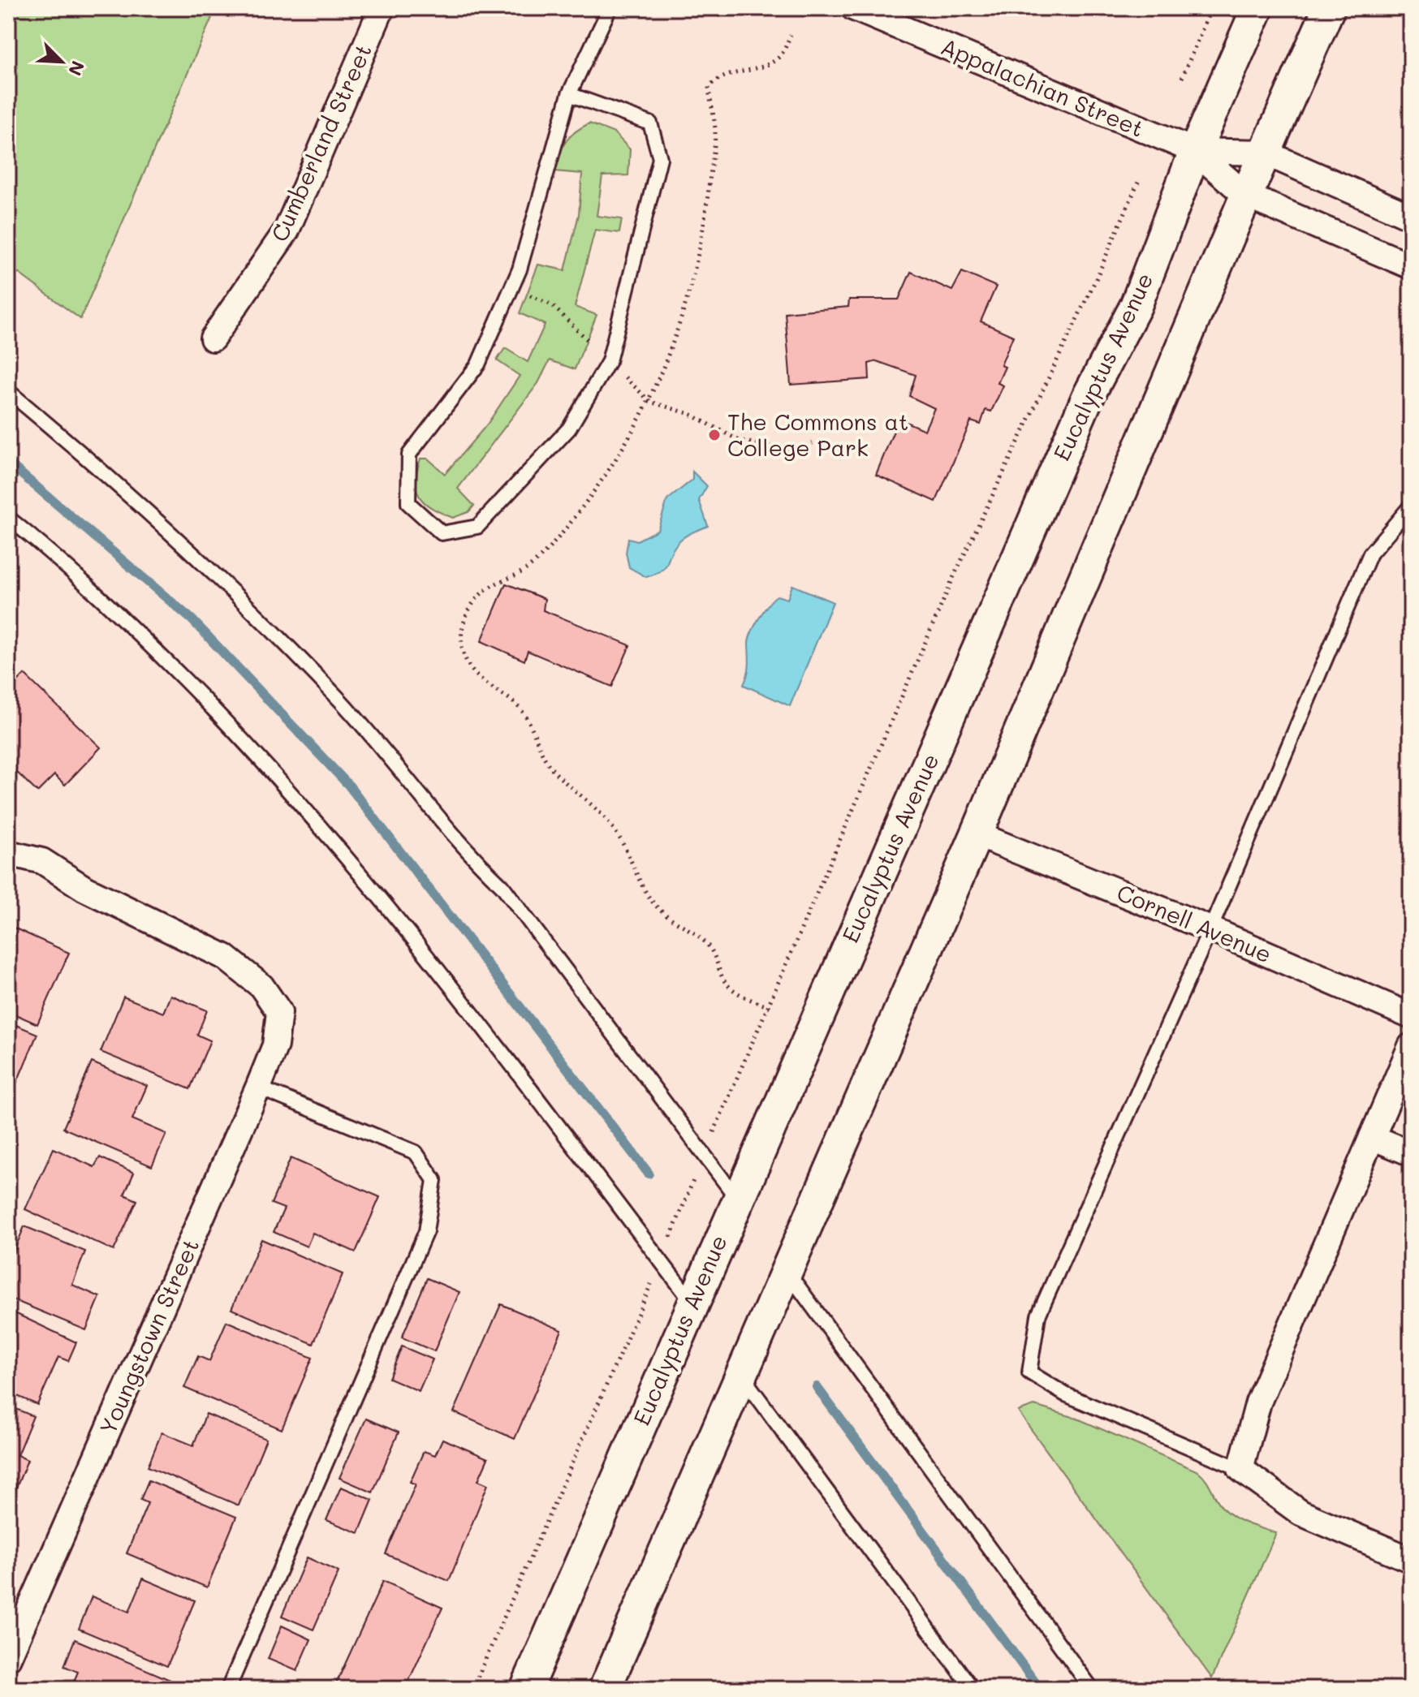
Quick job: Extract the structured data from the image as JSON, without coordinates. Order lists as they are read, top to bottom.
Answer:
{
  "streets": {
    "street": [
      "Appalachian Street",
      "Cumberland Street",
      "Eucalyptus Avenue",
      "Cornell Avenue",
      "Youngstown Street"
    ]
  },
  "crossings": [
    ["Appalachian Street", "Eucalyptus Avenue"]
  ],
  "places": ["The Commons at College Park"],
  "north": "bottom right"
}
